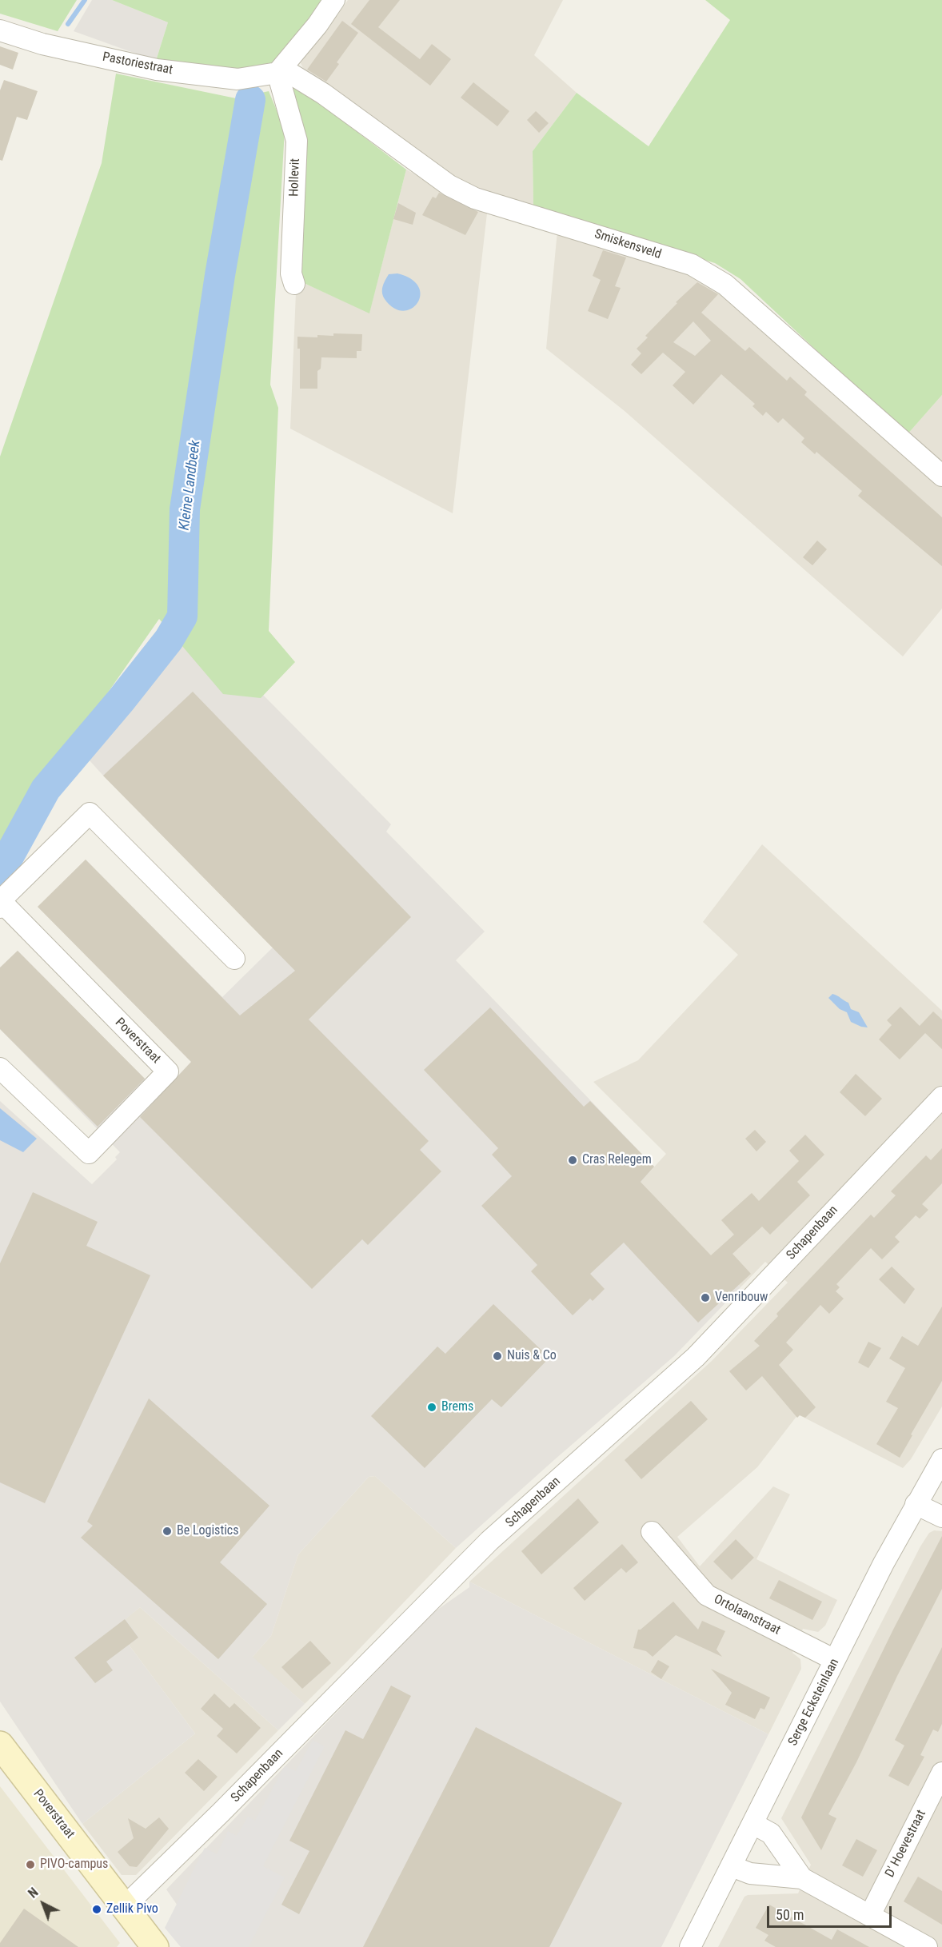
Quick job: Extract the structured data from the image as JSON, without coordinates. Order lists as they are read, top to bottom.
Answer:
{
  "streets": {
    "street": [
      "Pastoriestraat",
      "Hollevit",
      "Smiskensveld",
      "Poverstraat",
      "Schapenbaan",
      "Ortolaanstraat",
      "Serge Ecksteinlaan",
      "D' Hoevestraat"
    ]
  },
  "crossings": [
    ["Pastoriestraat", "Hollevit"],
    ["Pastoriestraat", "Smiskensveld"],
    ["Hollevit", "Smiskensveld"],
    ["Poverstraat", "Schapenbaan"],
    ["Ortolaanstraat", "Serge Ecksteinlaan"]
  ],
  "water": ["Kleine Landbeek"],
  "places": [
    "Cras Relegem",
    "Venribouw",
    "Nuis & Co",
    "Brems",
    "Be Logistics",
    "PIVO-campus",
    "Zellik Pivo"
  ],
  "scale_bar": "50 m",
  "north": "top left"
}
